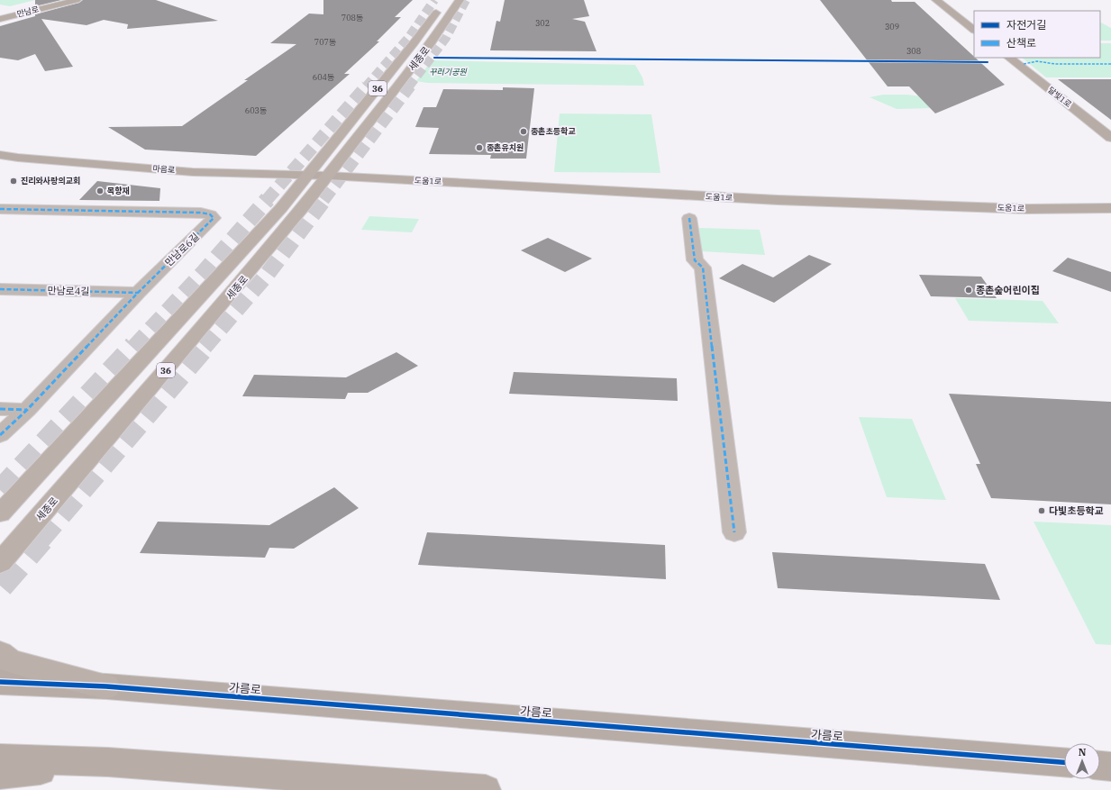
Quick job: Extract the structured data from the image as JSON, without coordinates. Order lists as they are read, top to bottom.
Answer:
{
  "streets": {
    "main road": ["세종로", "36"],
    "street": [
      "만남로",
      "달빛1로",
      "마음로",
      "도움1로",
      "만남로6길",
      "만남로4길",
      "가름로"
    ]
  },
  "crossings": [
    ["세종로", "마음로"],
    ["세종로", "도움1로"],
    ["마음로", "도움1로"],
    ["만남로6길", "만남로4길"]
  ],
  "parks": ["꾸러기공원"],
  "places": [
    "종촌초등학교",
    "종촌유치원",
    "진리와사랑의교회",
    "목향재",
    "종촌숲어린이집",
    "다빛초등학교"
  ],
  "house_numbers": [
    "708동",
    "302",
    "309",
    "707동",
    "308",
    "604동",
    "603동"
  ],
  "legend": ["자전거길", "산책로"],
  "north": "top"
}
